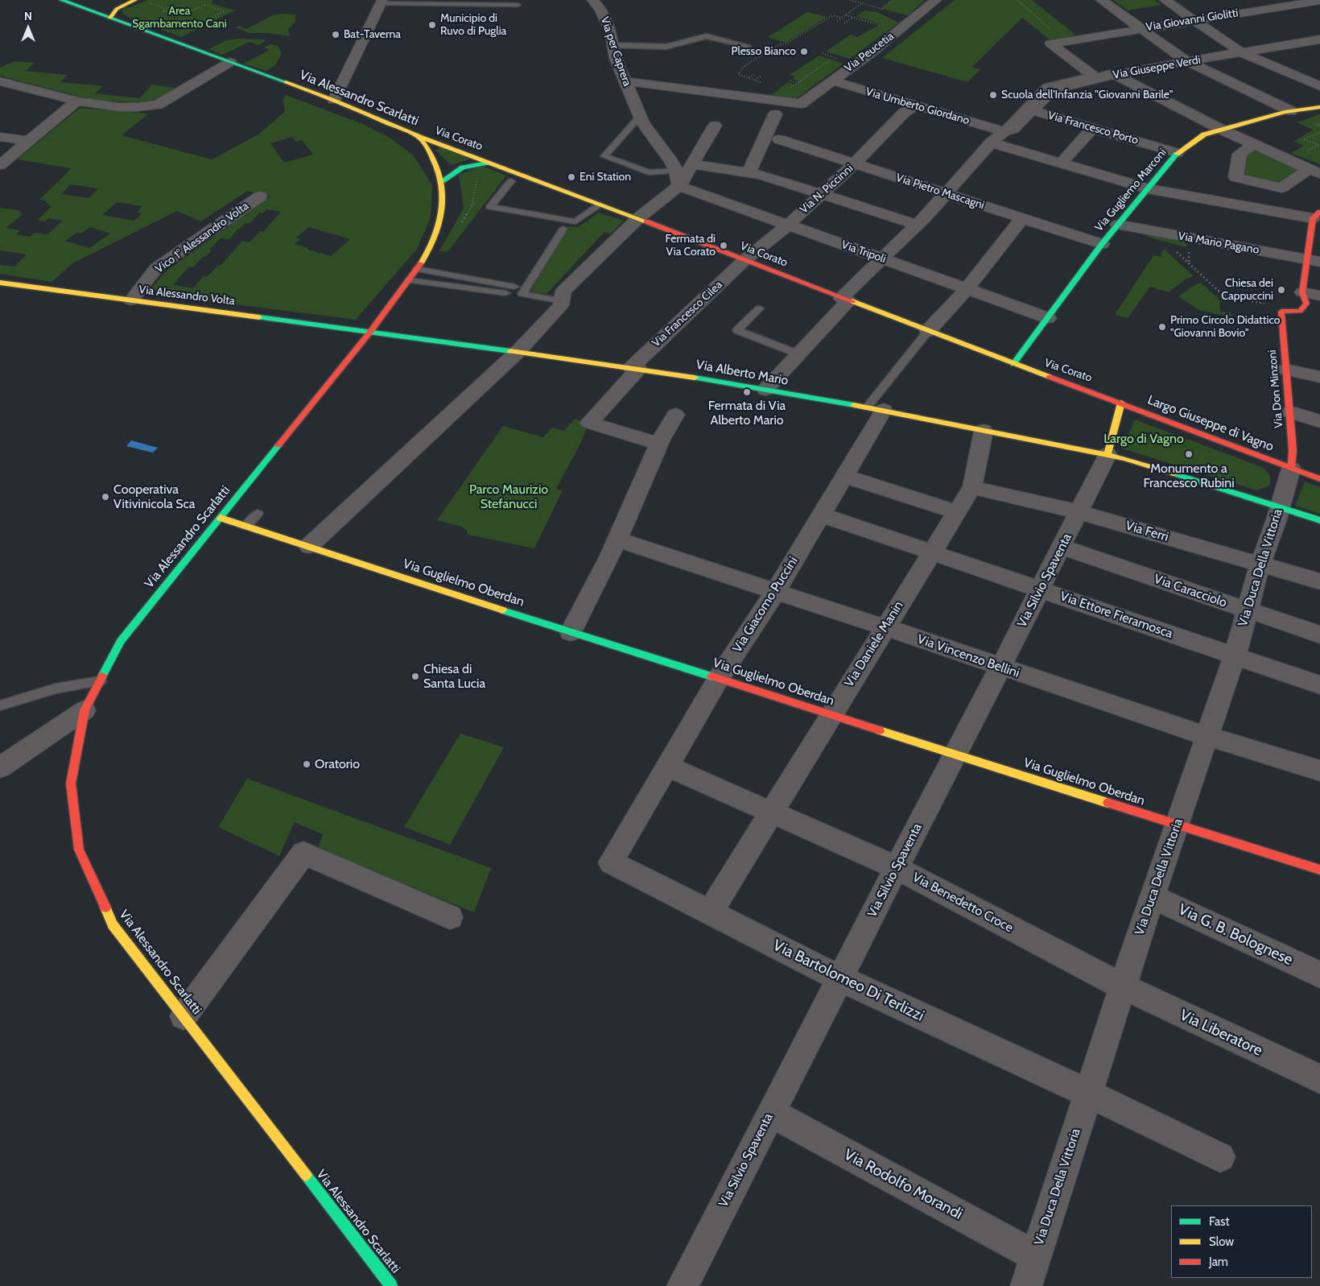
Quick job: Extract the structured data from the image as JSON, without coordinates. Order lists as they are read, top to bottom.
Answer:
{
  "streets": {
    "main road": [
      "Via Alessandro Scarlatti",
      "Via Corato",
      "Via Gugliemo Marconi",
      "Via Alessandro Volta",
      "Via Alberto Mario",
      "Via Don Minzoni",
      "Largo Giuseppe di Vagno",
      "Via Guglielmo Oberdan"
    ],
    "street": [
      "Via Giovanni Giolitti",
      "Via per Caprera",
      "Via Peucetia",
      "Via Giuseppe Verdi",
      "Via Umberto Giordano",
      "Via Francesco Porto",
      "Via N. Piccinni",
      "Via Pietro Mascagni",
      "Vico 1° Alessandro Volta",
      "Via Mario Pagano",
      "Via Tripoli",
      "Via Francesco Cilea",
      "Via Ferri",
      "Via Duca Della Vittoria",
      "Via Silvio Spaventa",
      "Via Caracciolo",
      "Via Giacomo Puccini",
      "Via Ettore Fieramosca",
      "Via Daniele Manin",
      "Via Vincenzo Bellini",
      "Via Benedetto Croce",
      "Via G. B. Bolognese",
      "Via Bartolomeo Di Terlizzi",
      "Via Liberatore",
      "Via Rodolfo Morandi"
    ]
  },
  "crossings": [
    ["Via per Caprera", "Via Peucetia"],
    ["Via per Caprera", "Via Tripoli"],
    ["Via Peucetia", "Via Umberto Giordano"],
    ["Via Giuseppe Verdi", "Via Umberto Giordano"],
    ["Via Giuseppe Verdi", "Via Francesco Porto"],
    ["Via Giuseppe Verdi", "Via Corato"],
    ["Via Giuseppe Verdi", "Via Pietro Mascagni"],
    ["Via Giuseppe Verdi", "Via Tripoli"],
    ["Via Giuseppe Verdi", "Via Alberto Mario"],
    ["Via Alessandro Scarlatti", "Via Corato"],
    ["Via Alessandro Scarlatti", "Via Alessandro Volta"],
    ["Via Alessandro Scarlatti", "Via Alberto Mario"],
    ["Via Alessandro Scarlatti", "Via Guglielmo Oberdan"],
    ["Via Umberto Giordano", "Via N. Piccinni"],
    ["Via Francesco Porto", "Via Gugliemo Marconi"],
    ["Via Corato", "Via N. Piccinni"],
    ["Via Corato", "Via Gugliemo Marconi"],
    ["Via Corato", "Via Francesco Cilea"],
    ["Via Corato", "Largo Giuseppe di Vagno"],
    ["Via N. Piccinni", "Via Pietro Mascagni"],
    ["Via N. Piccinni", "Via Tripoli"],
    ["Via N. Piccinni", "Via Francesco Cilea"],
    ["Via Gugliemo Marconi", "Via Pietro Mascagni"],
    ["Via Gugliemo Marconi", "Via Mario Pagano"],
    ["Via Gugliemo Marconi", "Via Tripoli"],
    ["Vico 1° Alessandro Volta", "Via Alessandro Volta"],
    ["Via Alessandro Volta", "Via Alberto Mario"],
    ["Via Francesco Cilea", "Via Alberto Mario"],
    ["Via Alberto Mario", "Via Silvio Spaventa"],
    ["Via Alberto Mario", "Via Giacomo Puccini"],
    ["Via Alberto Mario", "Via Daniele Manin"],
    ["Via Don Minzoni", "Largo Giuseppe di Vagno"],
    ["Via Don Minzoni", "Via Duca Della Vittoria"],
    ["Largo Giuseppe di Vagno", "Via Duca Della Vittoria"],
    ["Via Ferri", "Via Duca Della Vittoria"],
    ["Via Ferri", "Via Silvio Spaventa"],
    ["Via Ferri", "Via Daniele Manin"],
    ["Via Duca Della Vittoria", "Via Guglielmo Oberdan"],
    ["Via Duca Della Vittoria", "Via Caracciolo"],
    ["Via Duca Della Vittoria", "Via Ettore Fieramosca"],
    ["Via Duca Della Vittoria", "Via Vincenzo Bellini"],
    ["Via Duca Della Vittoria", "Via Benedetto Croce"],
    ["Via Duca Della Vittoria", "Via G. B. Bolognese"],
    ["Via Duca Della Vittoria", "Via Bartolomeo Di Terlizzi"],
    ["Via Duca Della Vittoria", "Via Liberatore"],
    ["Via Duca Della Vittoria", "Via Rodolfo Morandi"],
    ["Via Silvio Spaventa", "Via Guglielmo Oberdan"],
    ["Via Silvio Spaventa", "Via Caracciolo"],
    ["Via Silvio Spaventa", "Via Ettore Fieramosca"],
    ["Via Silvio Spaventa", "Via Vincenzo Bellini"],
    ["Via Silvio Spaventa", "Via Benedetto Croce"],
    ["Via Silvio Spaventa", "Via Bartolomeo Di Terlizzi"],
    ["Via Silvio Spaventa", "Via Rodolfo Morandi"],
    ["Via Guglielmo Oberdan", "Via Giacomo Puccini"],
    ["Via Guglielmo Oberdan", "Via Daniele Manin"],
    ["Via Giacomo Puccini", "Via Ettore Fieramosca"],
    ["Via Giacomo Puccini", "Via Vincenzo Bellini"],
    ["Via Giacomo Puccini", "Via Benedetto Croce"],
    ["Via Giacomo Puccini", "Via Bartolomeo Di Terlizzi"],
    ["Via Ettore Fieramosca", "Via Daniele Manin"],
    ["Via Daniele Manin", "Via Vincenzo Bellini"],
    ["Via Daniele Manin", "Via Benedetto Croce"],
    ["Via Daniele Manin", "Via Bartolomeo Di Terlizzi"],
    ["Via Benedetto Croce", "Via Liberatore"]
  ],
  "parks": ["Area Sgambamento Cani", "Largo di Vagno", "Parco Maurizio Stefanucci"],
  "places": [
    "Municipio di Ruvo di Puglia",
    "Bat-Taverna",
    "Plesso Bianco",
    "Scuola dell'Infanzia \"Giovanni Barile\"",
    "Eni Station",
    "Fermata di Via Corato",
    "Chiesa dei Cappuccini",
    "Primo Circolo Didattico \"Giovanni Bovio\"",
    "Fermata di Via Alberto Mario",
    "Monumento a Francesco Rubini",
    "Cooperativa Vitivinicola Sca",
    "Chiesa di Santa Lucia",
    "Oratorio"
  ],
  "legend": ["Fast", "Slow", "Jam"],
  "north": "top"
}
